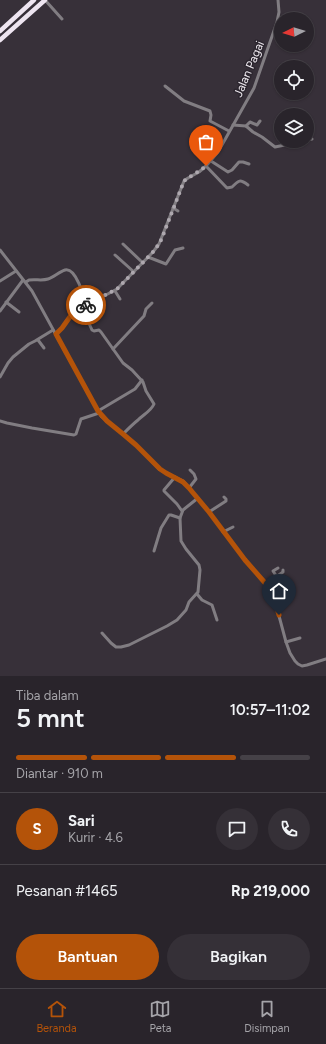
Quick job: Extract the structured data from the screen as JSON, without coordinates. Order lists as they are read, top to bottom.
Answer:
{
  "streets": {
    "street": ["Jalan Pagai"]
  },
  "north": "left",
  "page": {
    "heading": ["5 mnt", "Tiba dalam", "10:57–11:02"],
    "panel": [
      "Sari",
      "Kurir · 4.6",
      "Pesanan #1465",
      "Rp 219,000"
    ],
    "bar": "Diantar · 910 m",
    "round": "S",
    "buttons": ["Bantuan", "Bagikan"],
    "tabs": ["Beranda", "Peta", "Disimpan"]
  }
}
